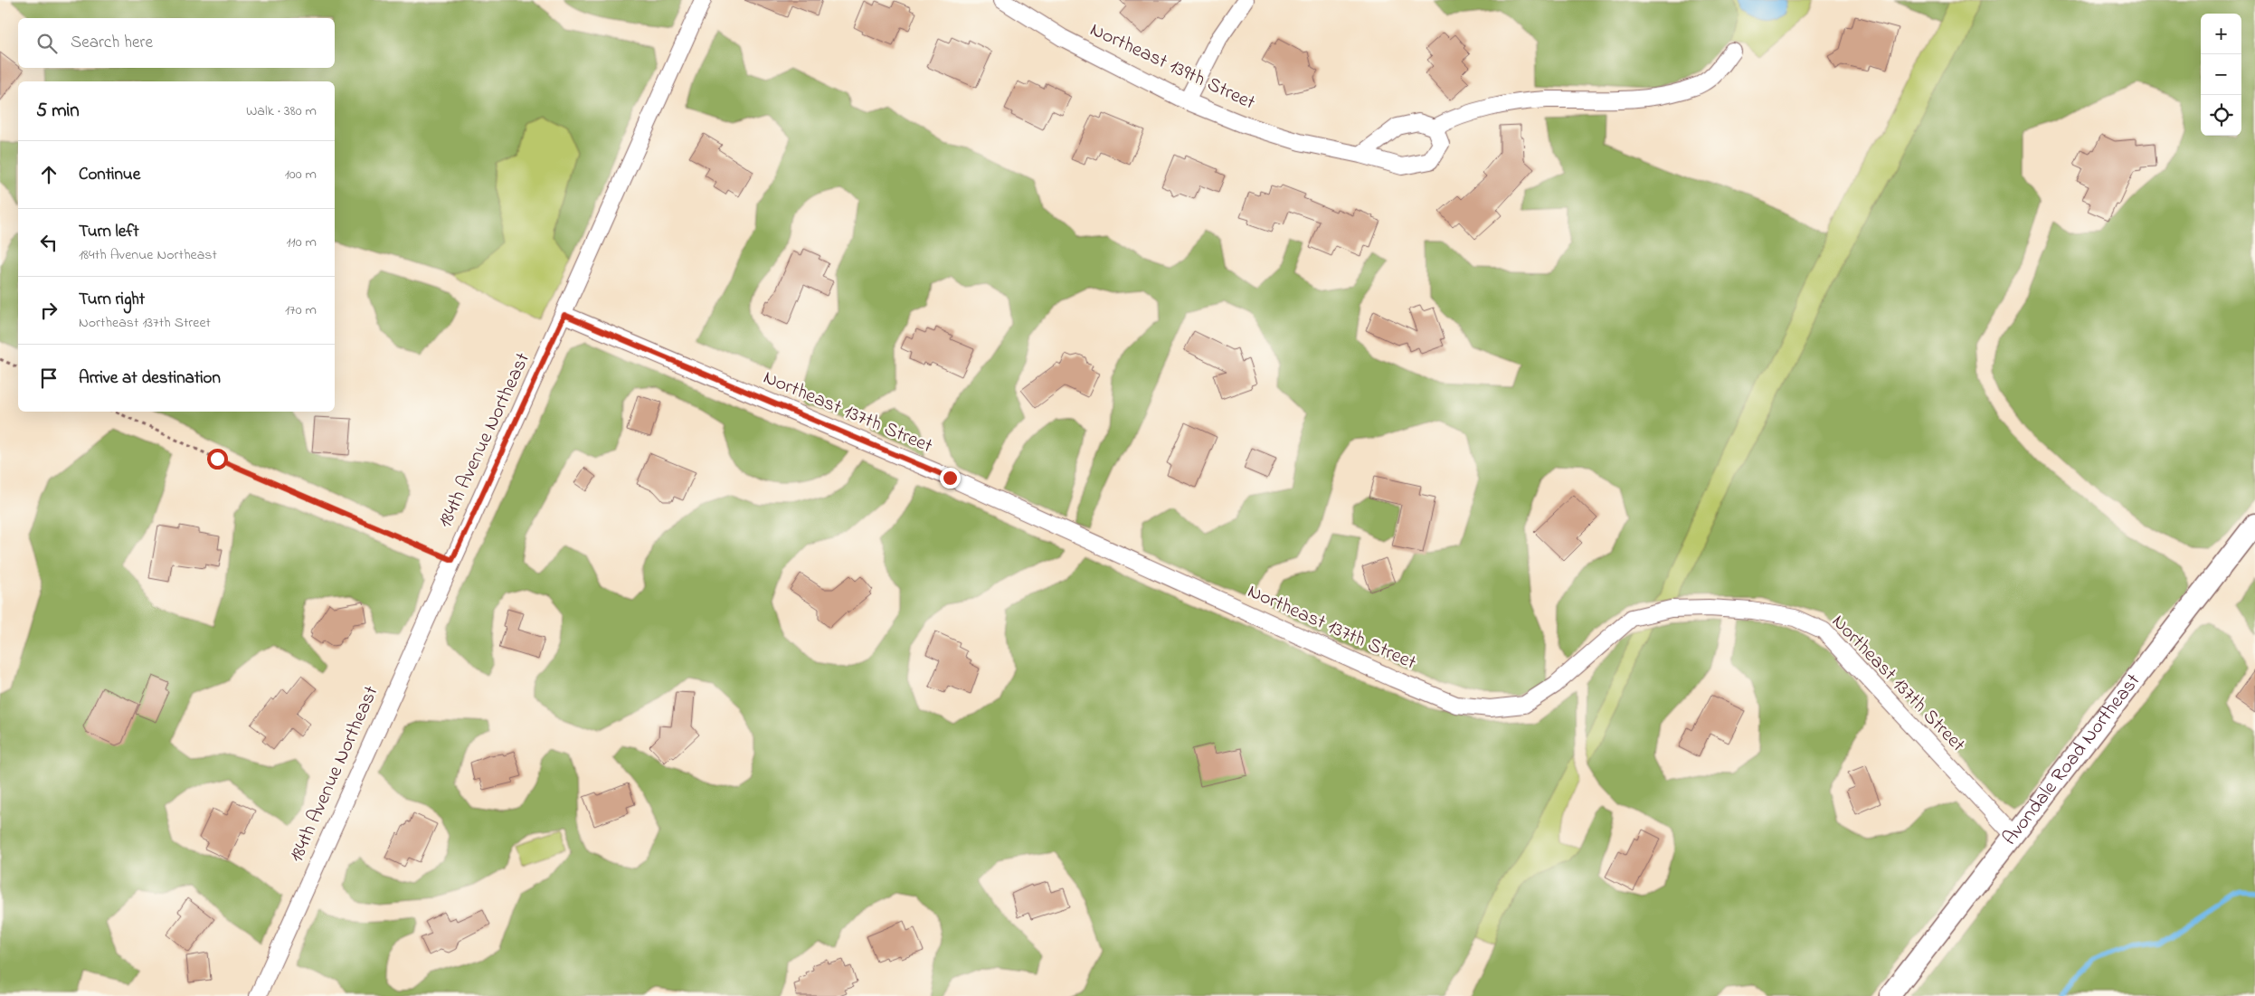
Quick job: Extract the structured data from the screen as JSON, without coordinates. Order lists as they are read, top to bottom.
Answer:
{
  "streets": {
    "main road": ["Avondale Road Northeast"],
    "street": ["Northeast 139th Street", "Northeast 137th Street", "184th Avenue Northeast"]
  },
  "crossings": [
    ["Northeast 137th Street", "184th Avenue Northeast"],
    ["Northeast 137th Street", "Avondale Road Northeast"]
  ],
  "page": {
    "map_buttons": ["+", "−"],
    "search": "Search here",
    "heading": ["5 min", "Walk · 380 m"],
    "list": [
      ["Continue", "100 m"],
      ["Turn left", "184th Avenue Northeast", "110 m"],
      ["Turn right", "Northeast 137th Street", "170 m"],
      "Arrive at destination"
    ]
  }
}
